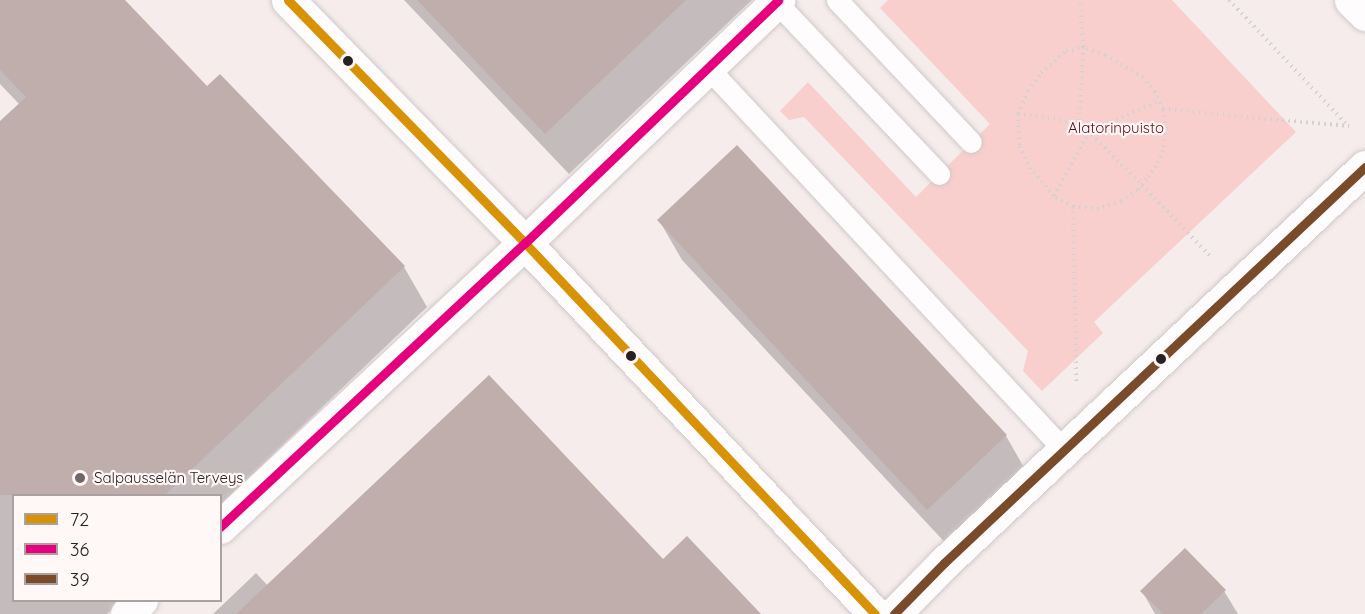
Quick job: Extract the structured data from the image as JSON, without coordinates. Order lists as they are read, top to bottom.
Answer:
{
  "parks": ["Alatorinpuisto"],
  "places": ["Salpausselän Terveys"],
  "lines": ["transit line 72", "transit line 36", "transit line 39"],
  "legend": ["72", "36", "39"]
}
